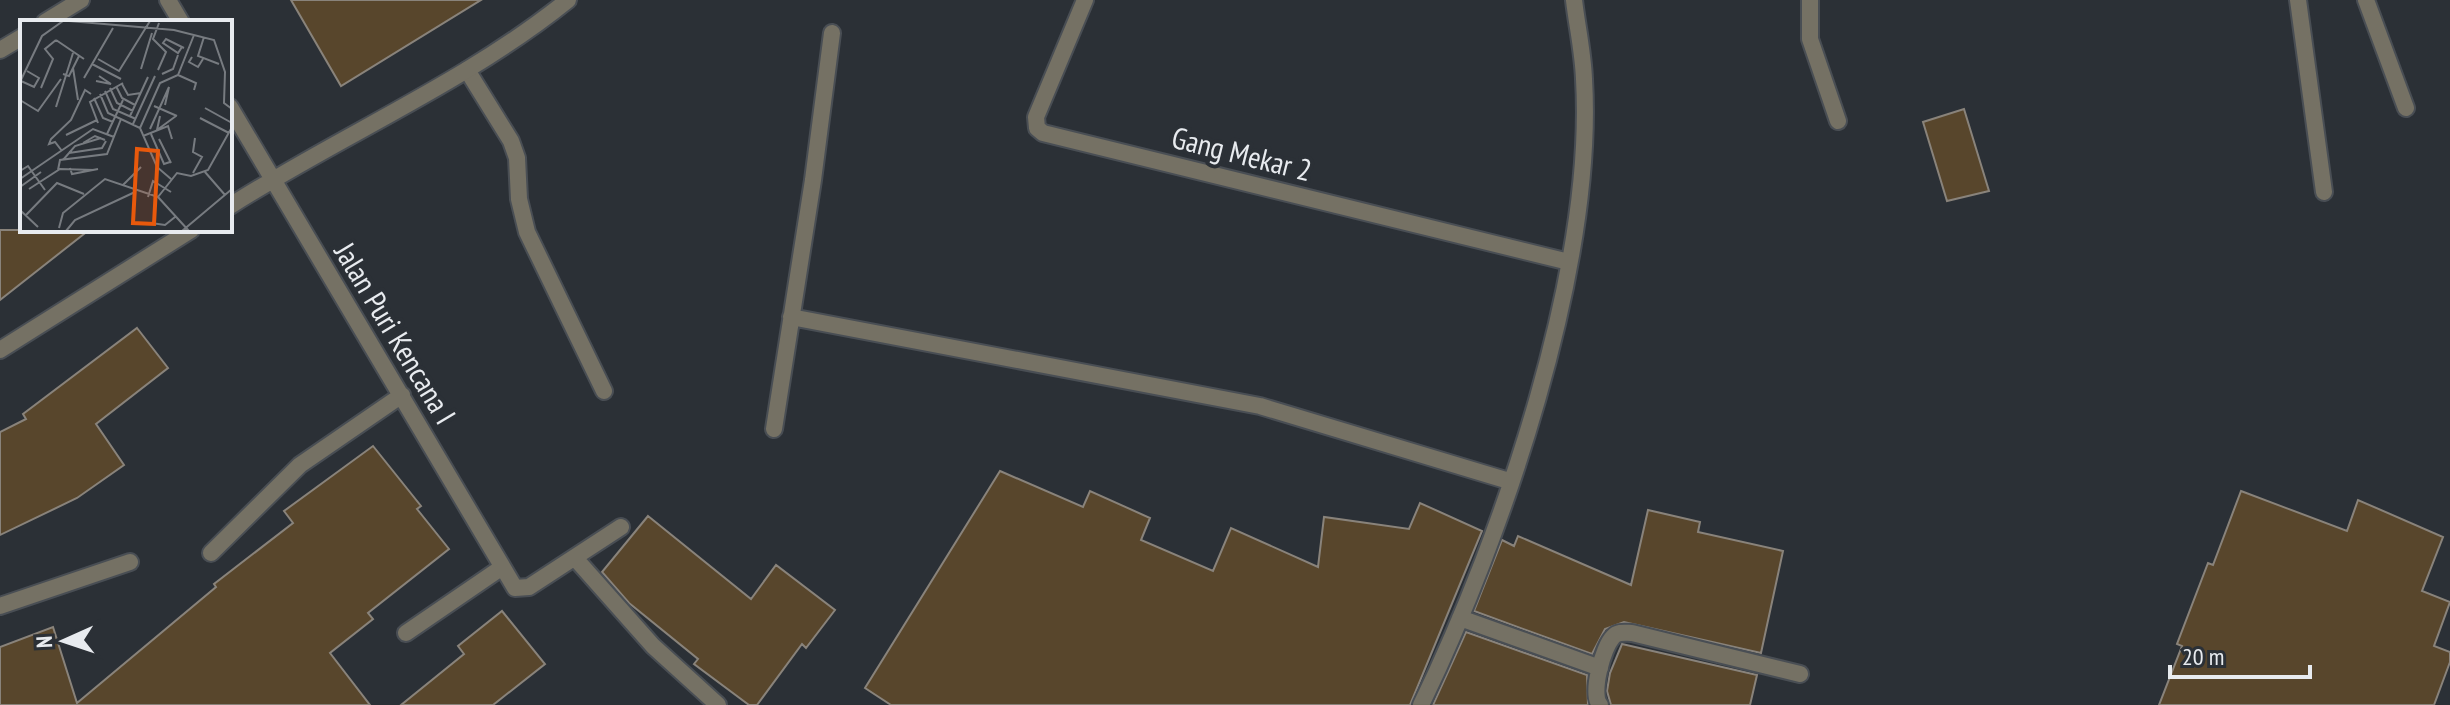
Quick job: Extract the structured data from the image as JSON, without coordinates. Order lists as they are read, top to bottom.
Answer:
{
  "streets": {
    "street": ["Gang Mekar 2", "Jalan Puri Kencana I"]
  },
  "scale_bar": "20 m",
  "north": "left"
}
